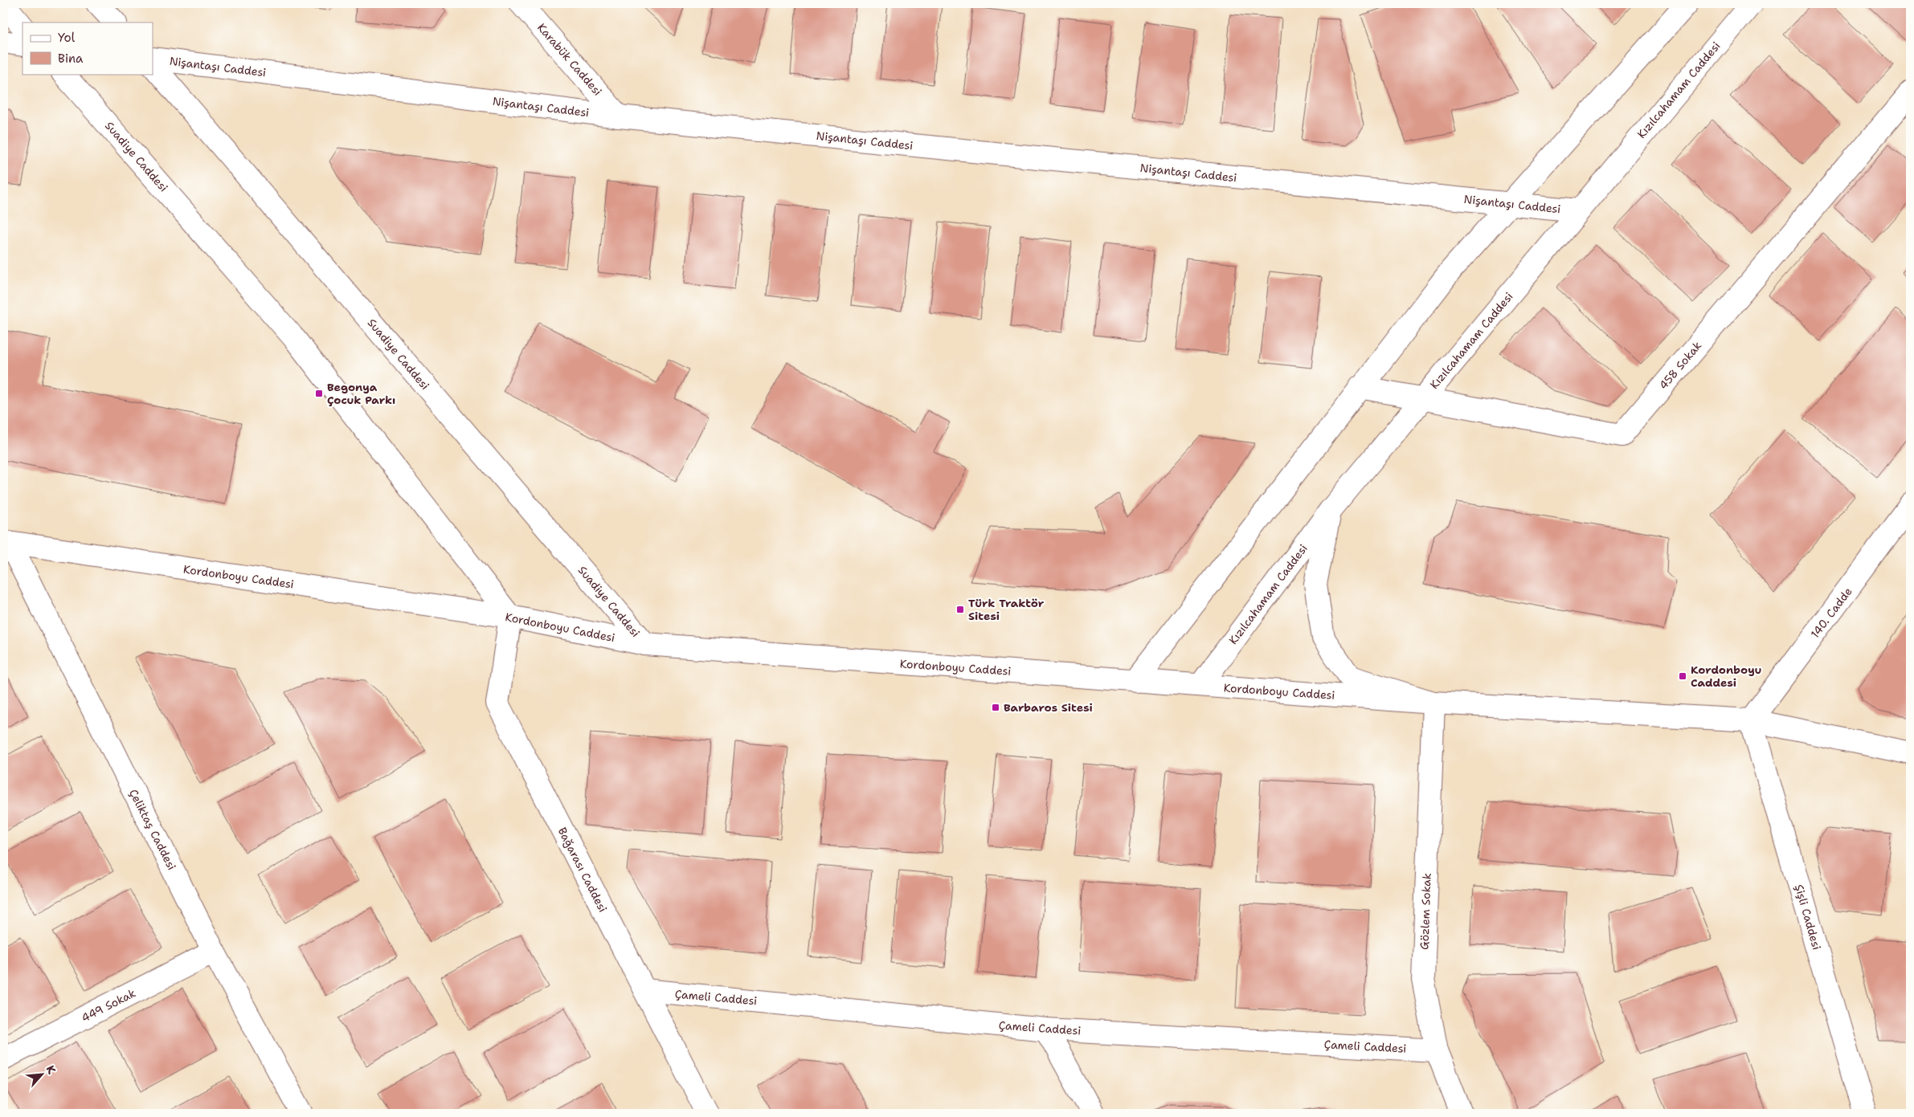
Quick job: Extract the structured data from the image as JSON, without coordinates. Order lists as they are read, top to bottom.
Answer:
{
  "streets": {
    "street": [
      "Karabük Caddesi",
      "Nişantaşı Caddesi",
      "Kızılcahamam Caddesi",
      "Suadiye Caddesi",
      "458 Sokak",
      "Kordonboyu Caddesi",
      "140. Cadde",
      "Çeliktaş Caddesi",
      "Bağarası Caddesi",
      "Gözlem Sokak",
      "Şişli Caddesi",
      "Çameli Caddesi",
      "449 Sokak"
    ]
  },
  "crossings": [
    ["Karabük Caddesi", "Nişantaşı Caddesi"],
    ["Nişantaşı Caddesi", "Kızılcahamam Caddesi"],
    ["Kızılcahamam Caddesi", "458 Sokak"],
    ["Kızılcahamam Caddesi", "Kordonboyu Caddesi"],
    ["Suadiye Caddesi", "Kordonboyu Caddesi"],
    ["Suadiye Caddesi", "Bağarası Caddesi"],
    ["Kordonboyu Caddesi", "140. Cadde"],
    ["Kordonboyu Caddesi", "Çeliktaş Caddesi"],
    ["Kordonboyu Caddesi", "Bağarası Caddesi"],
    ["Kordonboyu Caddesi", "Gözlem Sokak"],
    ["Kordonboyu Caddesi", "Şişli Caddesi"],
    ["140. Cadde", "Şişli Caddesi"],
    ["Çeliktaş Caddesi", "449 Sokak"],
    ["Bağarası Caddesi", "Çameli Caddesi"],
    ["Gözlem Sokak", "Çameli Caddesi"]
  ],
  "places": {
    "transit": [
      "Begonya Çocuk Parkı",
      "Türk Traktör Sitesi",
      "Kordonboyu Caddesi",
      "Barbaros Sitesi"
    ]
  },
  "legend": ["Yol", "Bina"],
  "north": "top right"
}
